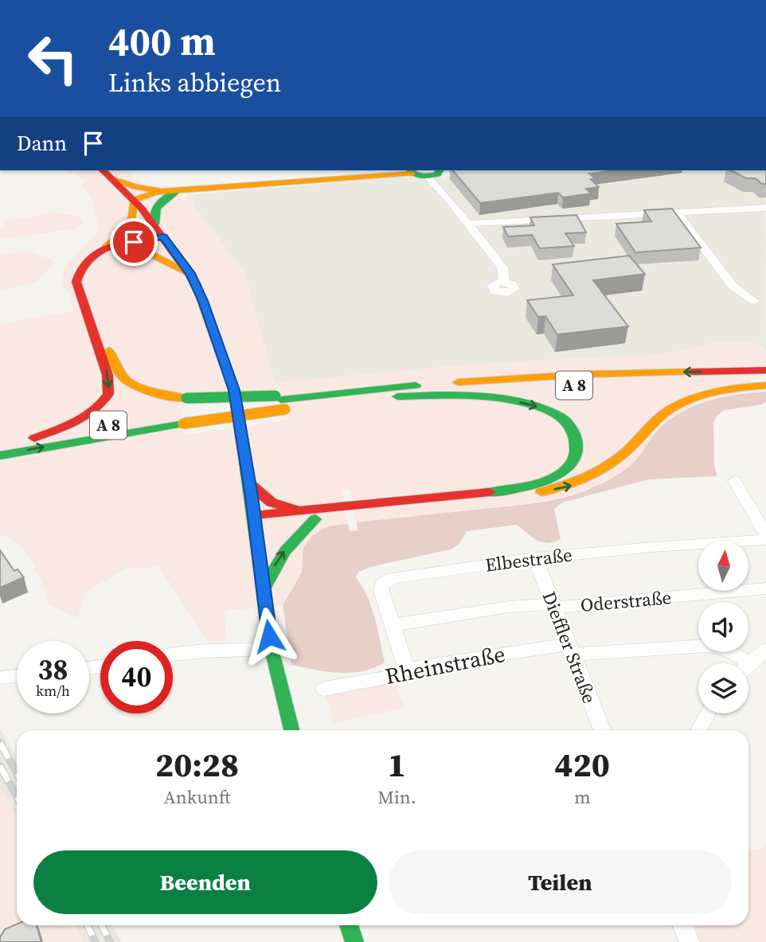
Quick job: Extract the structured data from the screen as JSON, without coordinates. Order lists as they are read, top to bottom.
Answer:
{
  "streets": {
    "main road": ["A 8"],
    "street": [
      "Elbestraße",
      "Oderstraße",
      "Dieffler Straße",
      "Rheinstraße"
    ]
  },
  "crossings": [
    ["Elbestraße", "Oderstraße"],
    ["Elbestraße", "Dieffler Straße"],
    ["Elbestraße", "Rheinstraße"],
    ["Oderstraße", "Dieffler Straße"],
    ["Dieffler Straße", "Rheinstraße"]
  ],
  "north": "top",
  "page": {
    "turn": ["400 m", "Links abbiegen"],
    "then": "Dann",
    "speed": "38 km/h",
    "limit": "40",
    "eta": [
      "20:28",
      "Ankunft",
      "1",
      "Min.",
      "420",
      "m"
    ],
    "buttons": ["Beenden", "Teilen"]
  }
}
